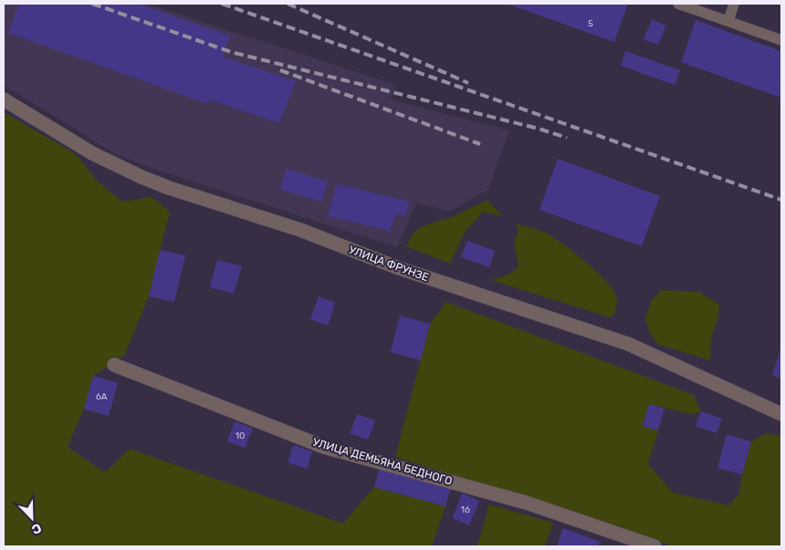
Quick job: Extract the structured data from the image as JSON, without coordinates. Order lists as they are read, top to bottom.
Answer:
{
  "streets": {
    "street": ["УЛИЦА ФРУНЗЕ", "УЛИЦА ДЕМЬЯНА БЕДНОГО"]
  },
  "house_numbers": [
    "5",
    "6А",
    "10",
    "16"
  ],
  "north": "bottom right"
}
